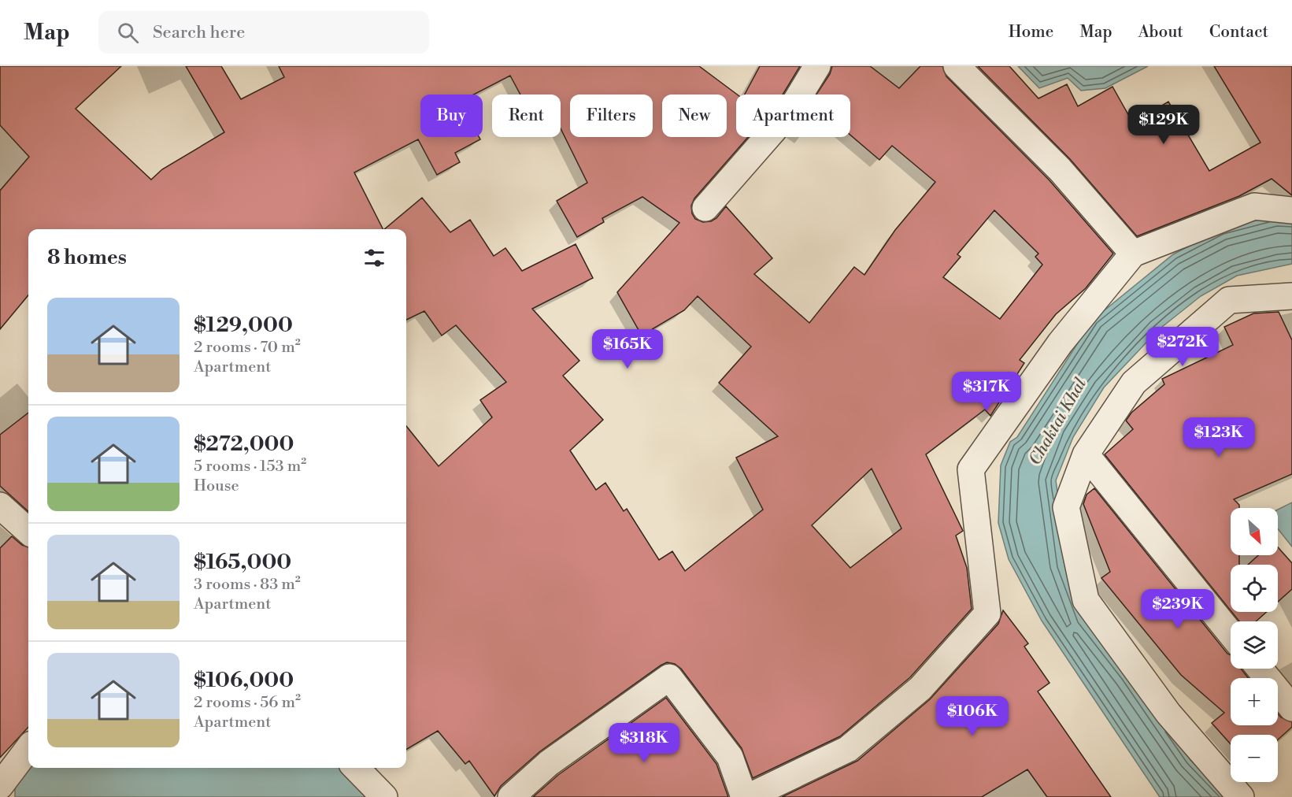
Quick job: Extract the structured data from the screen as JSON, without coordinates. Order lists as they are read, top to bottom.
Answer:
{
  "water": ["Chaktai Khal"],
  "north": "bottom right",
  "page": {
    "header": "Map",
    "search": "Search here",
    "nav": [
      "Home",
      "Map",
      "About",
      "Contact"
    ],
    "chip": [
      "Buy",
      "Rent",
      "Filters",
      "New",
      "Apartment"
    ],
    "price": [
      "$129K",
      "$272K",
      "$165K",
      "$317K",
      "$123K",
      "$239K",
      "$106K",
      "$318K"
    ],
    "heading": "8 homes",
    "list": [
      {
        "name": "$129,000",
        "note": "2 rooms · 70 m² · Apartment"
      },
      {
        "name": "$272,000",
        "note": "5 rooms · 153 m² · House"
      },
      {
        "name": "$165,000",
        "note": "3 rooms · 83 m² · Apartment"
      },
      {
        "name": "$106,000",
        "note": "2 rooms · 56 m² · Apartment"
      }
    ],
    "map_buttons": ["+", "−"]
  }
}
